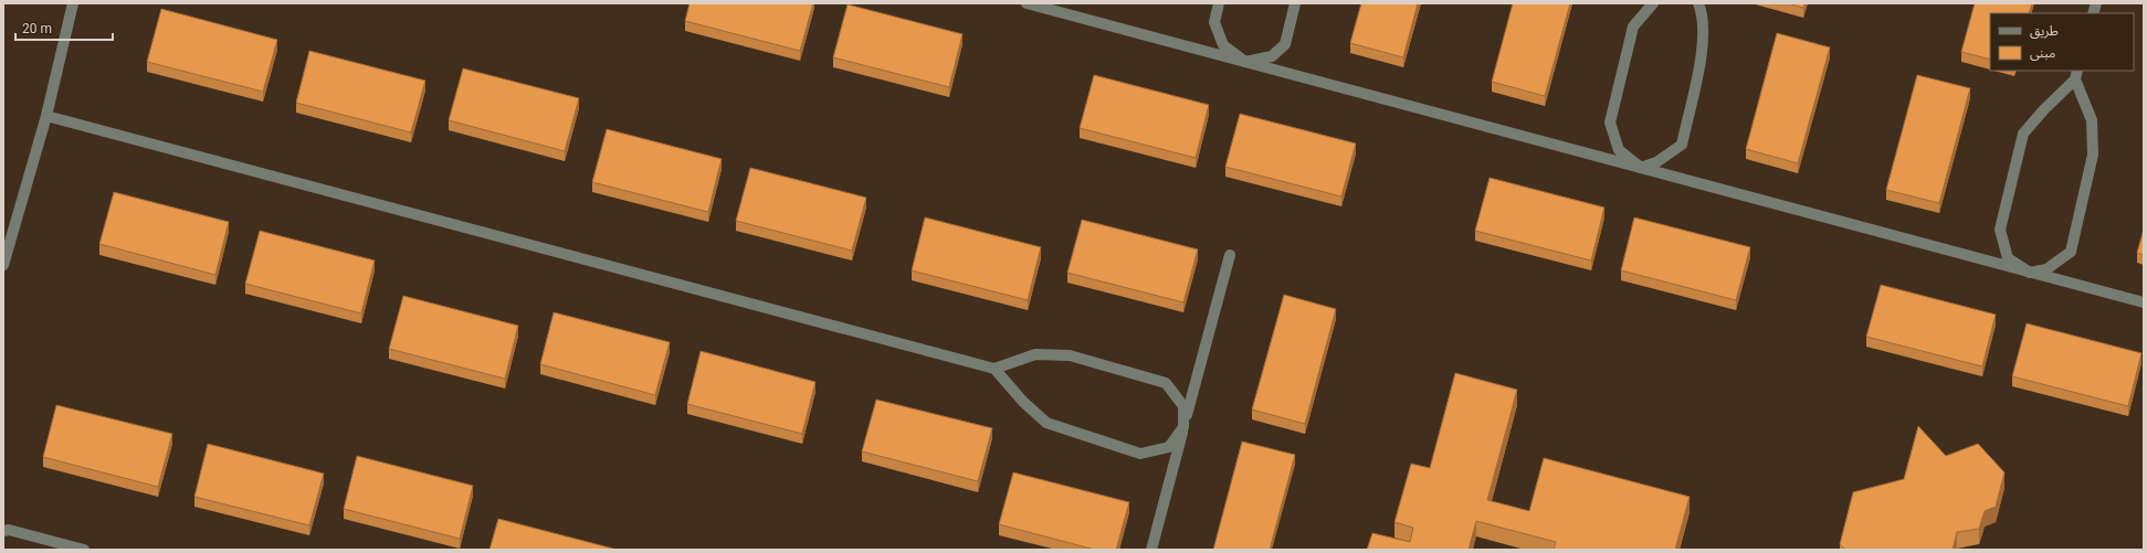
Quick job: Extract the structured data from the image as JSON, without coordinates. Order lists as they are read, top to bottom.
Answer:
{
  "legend": ["طريق", "مبنى"],
  "scale_bar": "20 m"
}
